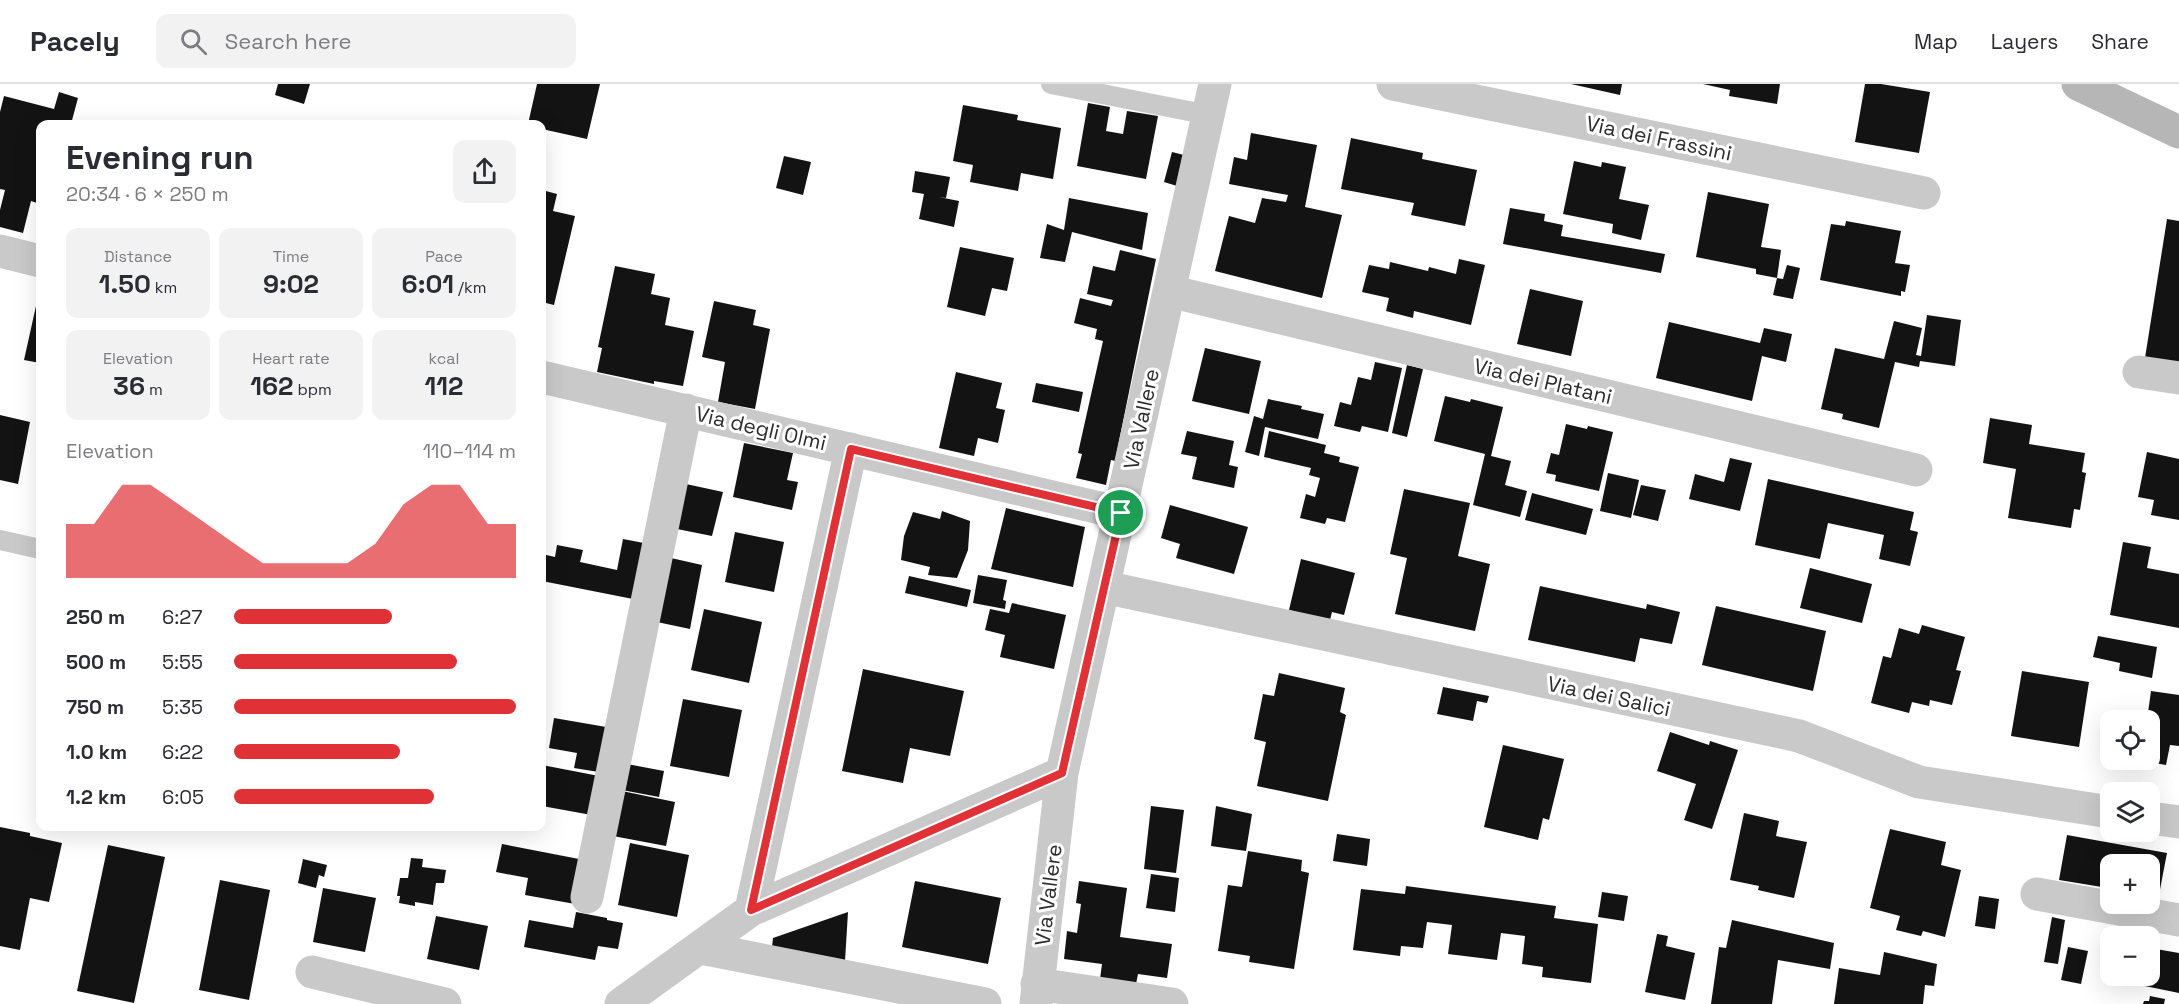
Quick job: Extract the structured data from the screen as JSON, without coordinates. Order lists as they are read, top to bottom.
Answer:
{
  "streets": {
    "street": [
      "Via dei Frassini",
      "Via dei Platani",
      "Via Vallere",
      "Via degli Olmi",
      "Via dei Salici"
    ]
  },
  "crossings": [
    ["Via dei Platani", "Via Vallere"],
    ["Via Vallere", "Via degli Olmi"],
    ["Via Vallere", "Via dei Salici"]
  ],
  "page": {
    "header": "Pacely",
    "search": "Search here",
    "nav": ["Map", "Layers", "Share"],
    "heading": ["Evening run", "20:34 · 6 × 250 m"],
    "stats": [
      ["Distance", "1.50 km"],
      ["Time", "9:02"],
      ["Pace", "6:01 /km"],
      ["Elevation", "36 m"],
      ["Heart rate", "162 bpm"],
      ["kcal", "112"]
    ],
    "chart": ["Elevation", "110–114 m"],
    "list": [
      {
        "name": "250 m",
        "note": "6:27"
      },
      {
        "name": "500 m",
        "note": "5:55"
      },
      {
        "name": "750 m",
        "note": "5:35"
      },
      {
        "name": "1.0 km",
        "note": "6:22"
      },
      {
        "name": "1.2 km",
        "note": "6:05"
      }
    ],
    "map_buttons": ["+", "−"]
  }
}
